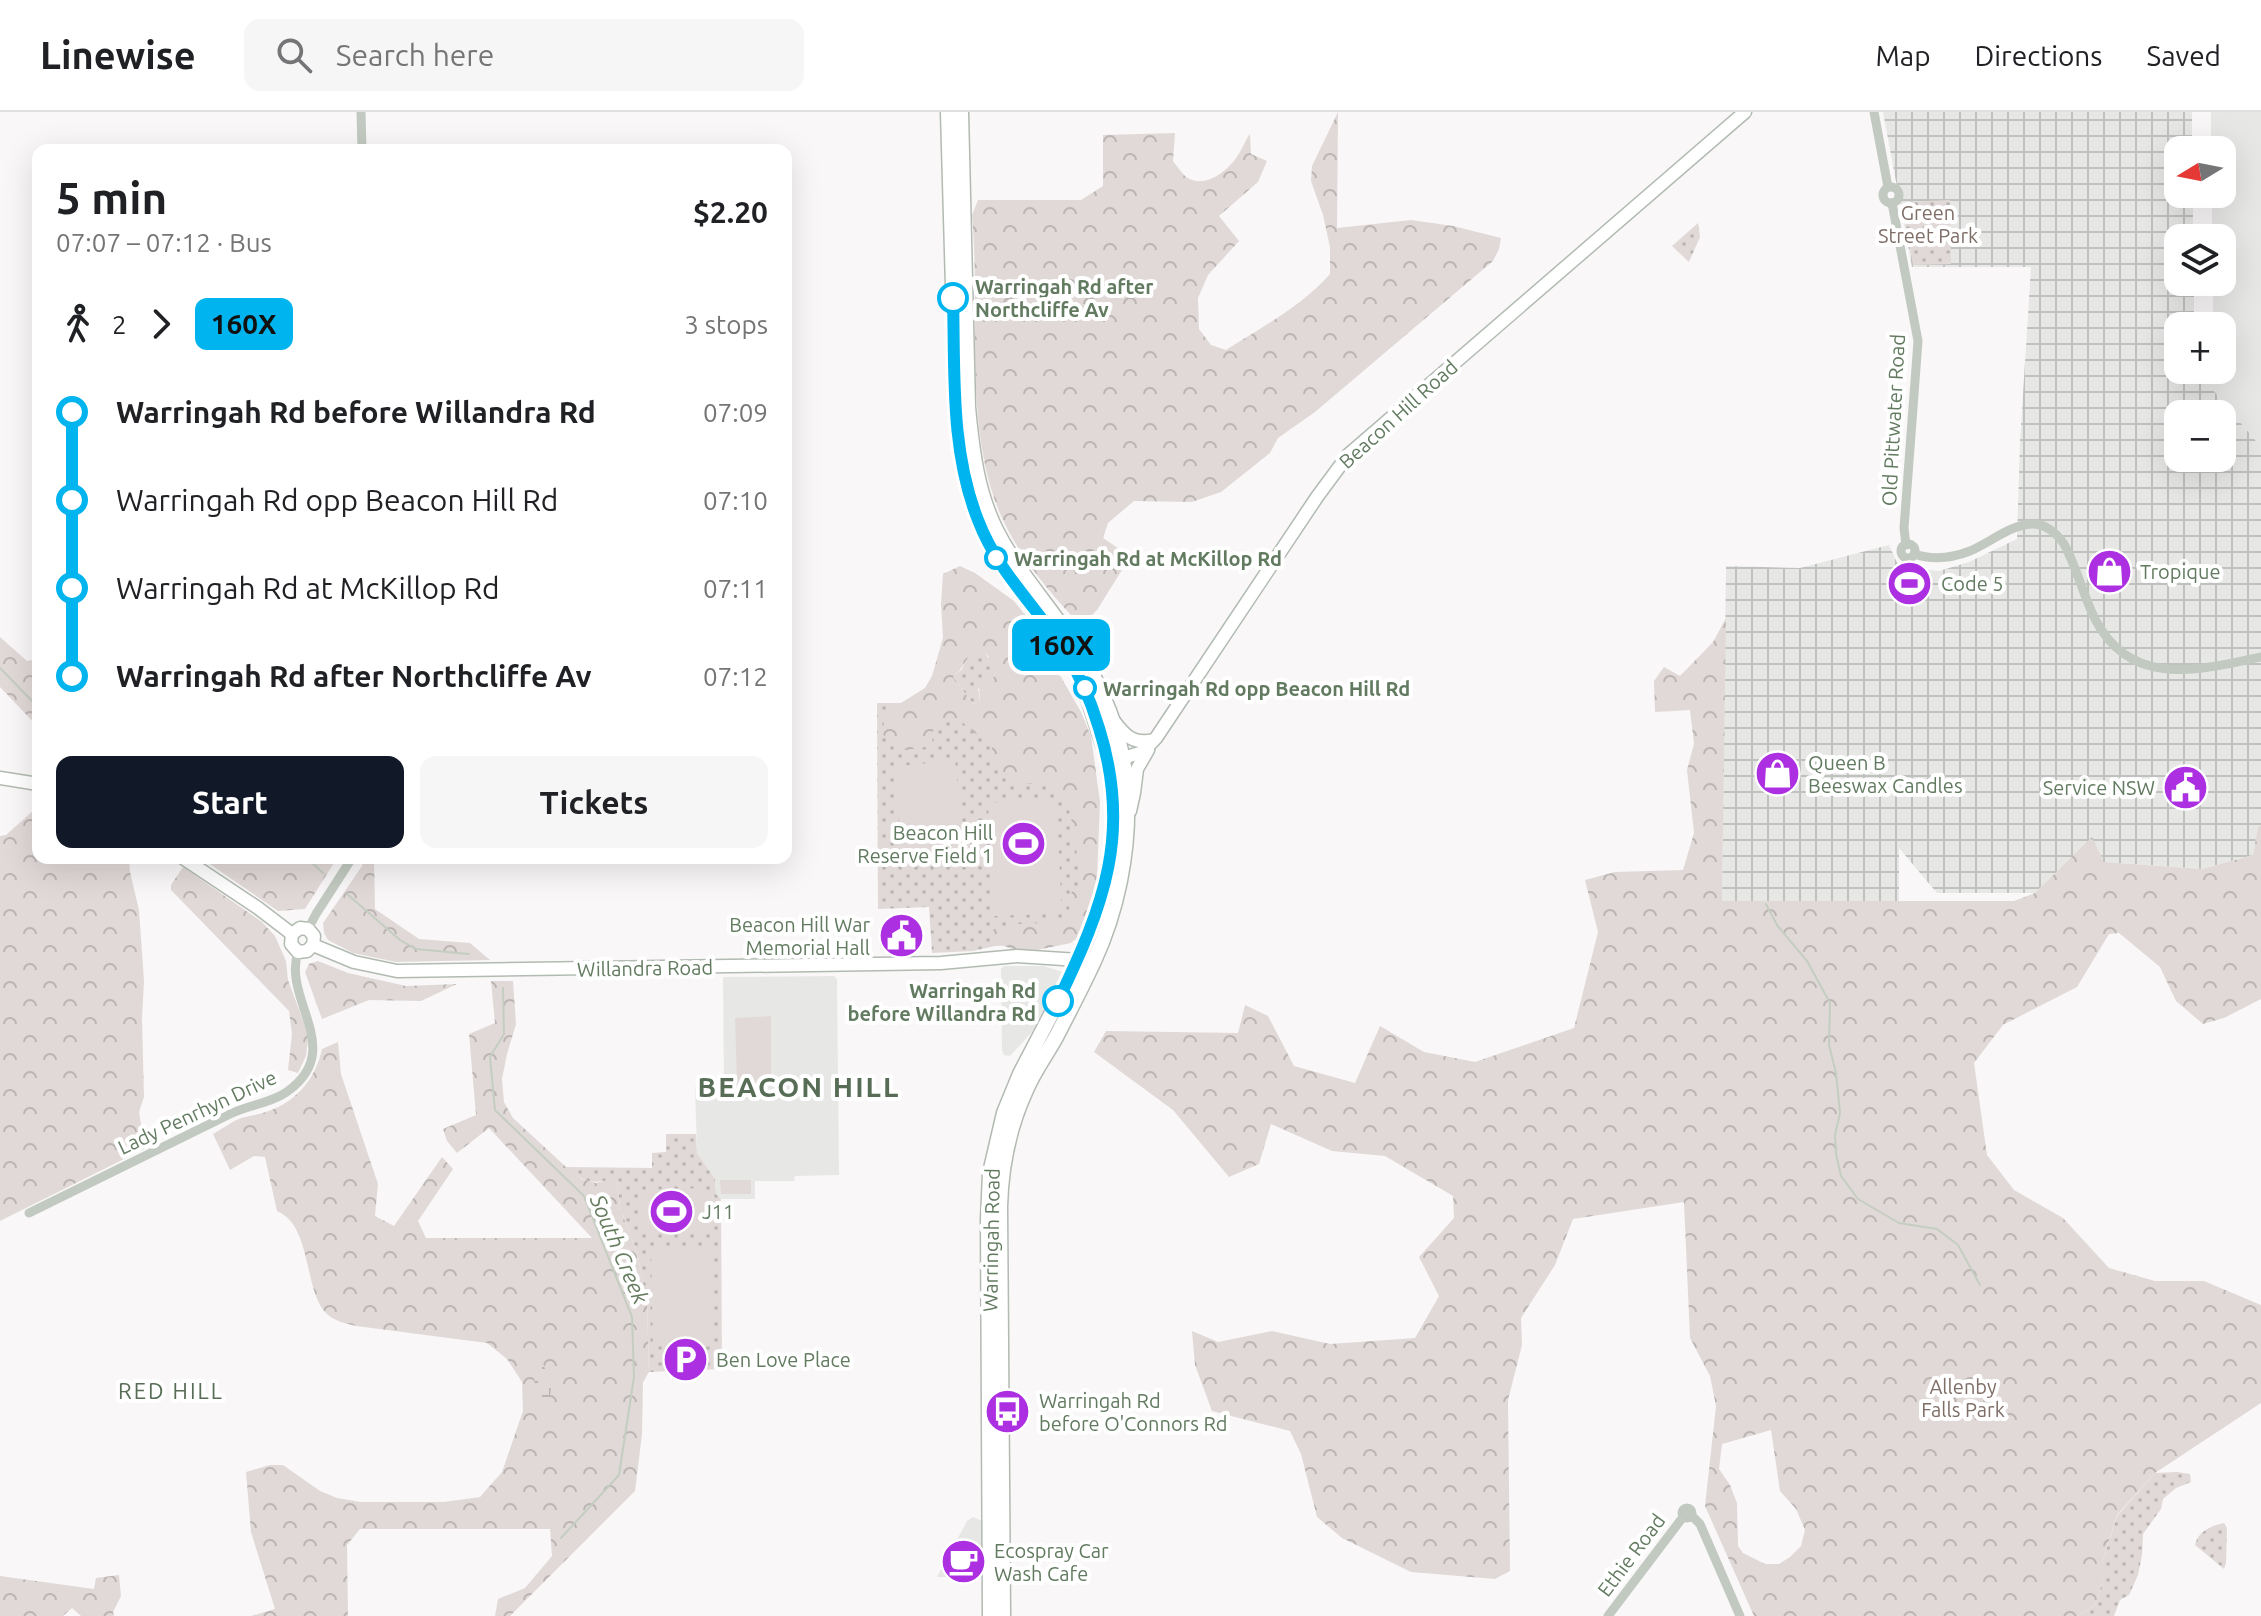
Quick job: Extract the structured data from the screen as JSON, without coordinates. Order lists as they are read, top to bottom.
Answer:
{
  "streets": {
    "highway": ["Warringah Road"],
    "main road": ["Beacon Hill Road", "Willandra Road"],
    "street": ["Old Pittwater Road", "Lady Penrhyn Drive", "Ethie Road"]
  },
  "crossings": [
    ["Beacon Hill Road", "Warringah Road"],
    ["Willandra Road", "Lady Penrhyn Drive"],
    ["Willandra Road", "Warringah Road"]
  ],
  "districts": ["BEACON HILL", "RED HILL"],
  "water": ["South Creek"],
  "parks": ["Green Street Park", "Allenby Falls Park"],
  "places": {
    "other": [
      "Warringah Rd after Northcliffe Av",
      "Warringah Rd at McKillop Rd",
      "Warringah Rd opp Beacon Hill Rd",
      "Warringah Rd before Willandra Rd"
    ],
    "shop": ["Tropique", "Queen B Beeswax Candles"],
    "sports": ["Code 5", "Beacon Hill Reserve Field 1", "J11"],
    "public building": ["Service NSW", "Beacon Hill War Memorial Hall"],
    "parking": ["Ben Love Place"],
    "bus stop": ["Warringah Rd before O'Connors Rd"],
    "cafe": ["Ecospray Car Wash Cafe"]
  },
  "lines": ["bus line 160X"],
  "north": "left",
  "page": {
    "header": "Linewise",
    "search": "Search here",
    "nav": ["Map", "Directions", "Saved"],
    "on_map": "160X",
    "map_buttons": ["+", "−"],
    "heading": ["5 min", "07:07 – 07:12 · Bus", "$2.20"],
    "legs": ["2", "160X", "3 stops"],
    "list": [
      {
        "name": "Warringah Rd before Willandra Rd",
        "value": "07:09"
      },
      {
        "name": "Warringah Rd opp Beacon Hill Rd",
        "value": "07:10"
      },
      {
        "name": "Warringah Rd at McKillop Rd",
        "value": "07:11"
      },
      {
        "name": "Warringah Rd after Northcliffe Av",
        "value": "07:12"
      }
    ],
    "buttons": ["Start", "Tickets"]
  }
}
